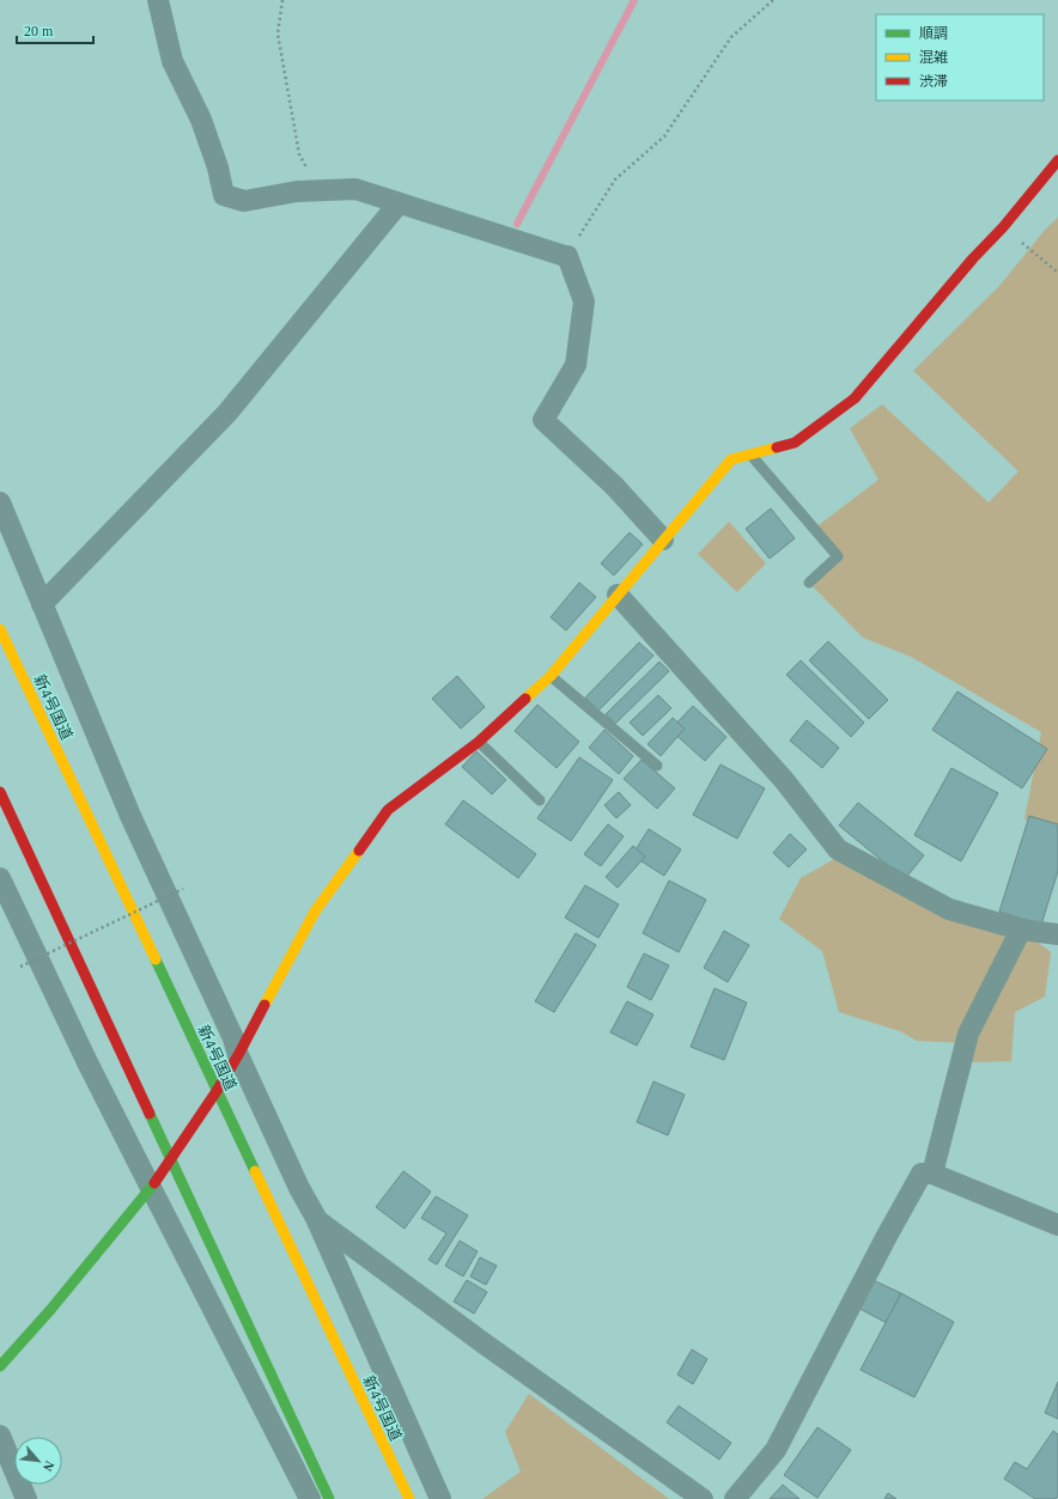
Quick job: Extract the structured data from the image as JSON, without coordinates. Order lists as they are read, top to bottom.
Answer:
{
  "streets": {
    "main road": ["新4号国道"]
  },
  "legend": ["順調", "混雑", "渋滞"],
  "scale_bar": "20 m",
  "north": "bottom right"
}
